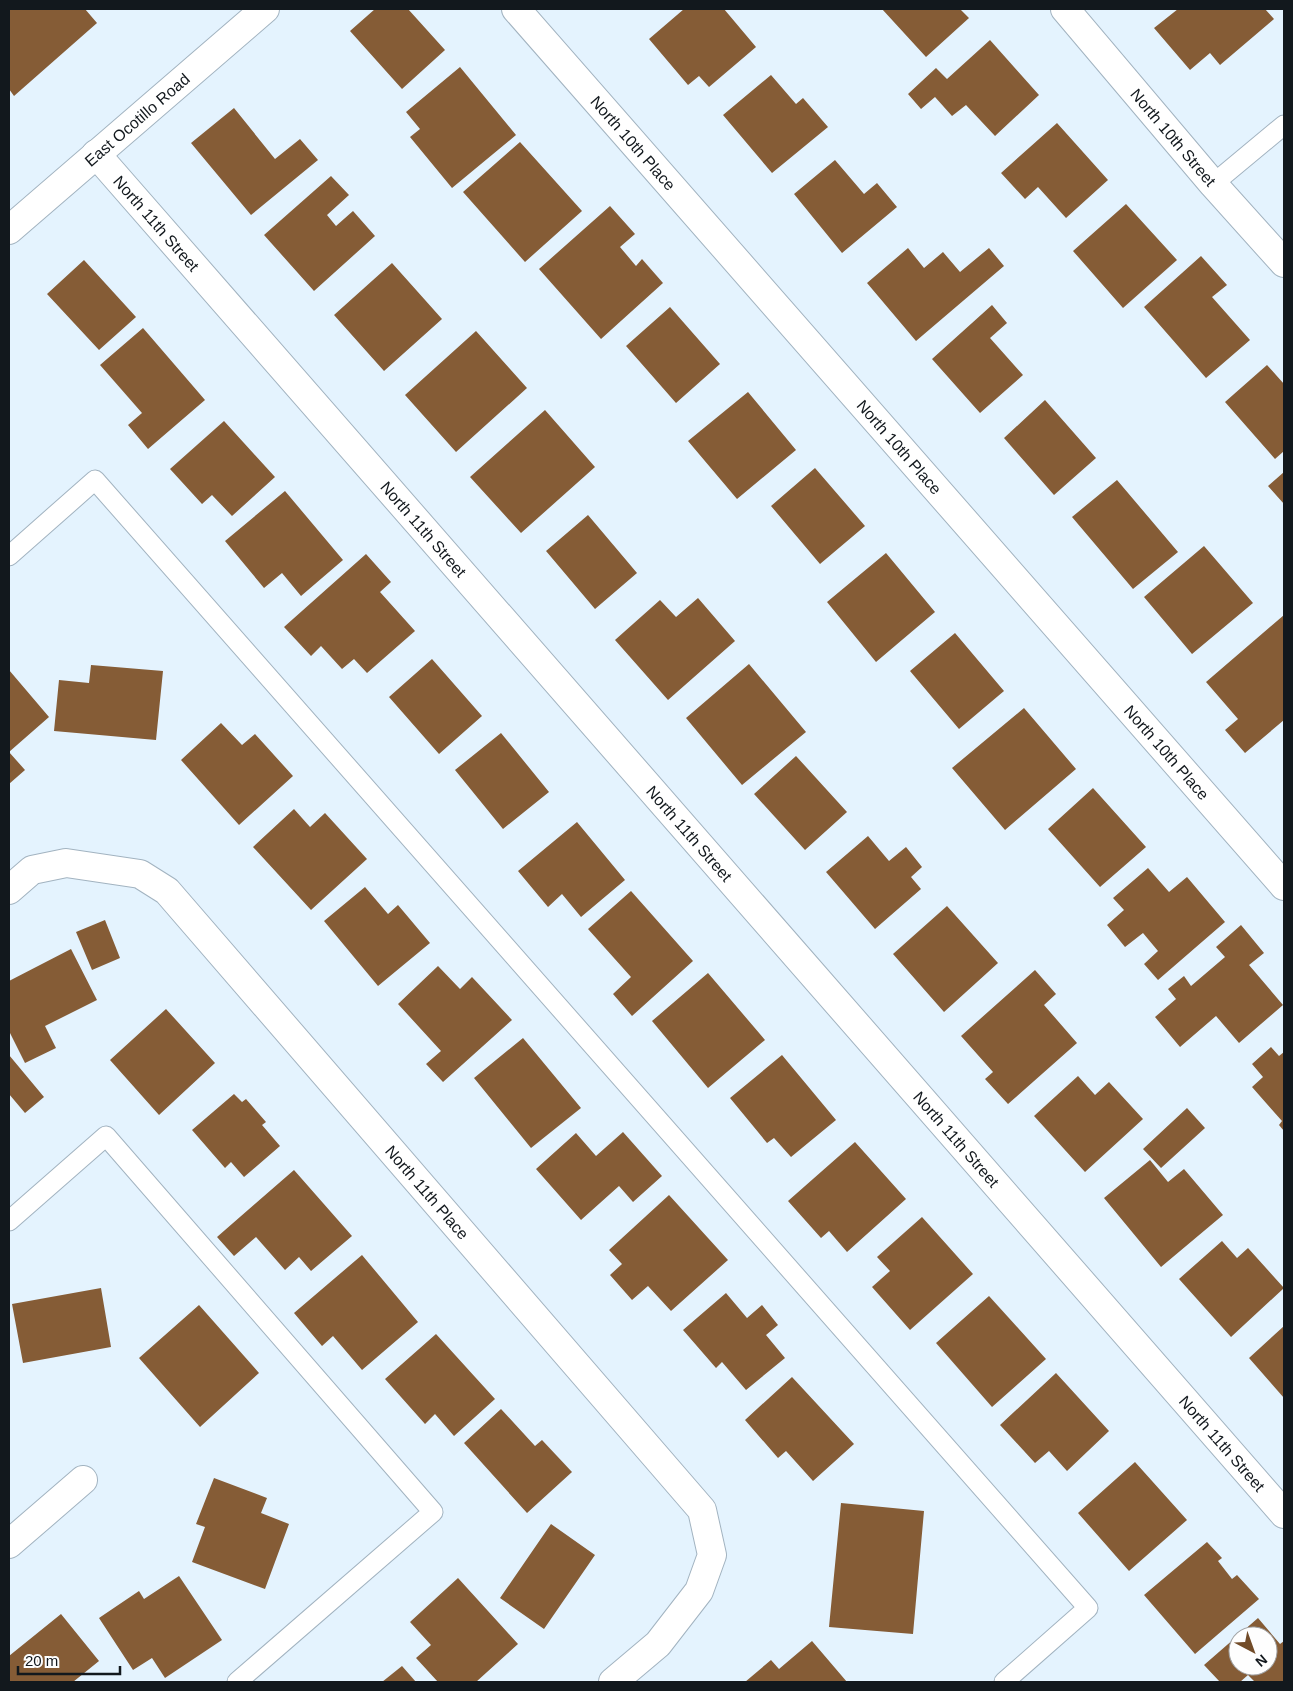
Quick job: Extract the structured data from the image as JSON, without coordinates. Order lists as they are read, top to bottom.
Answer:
{
  "streets": {
    "street": [
      "East Ocotillo Road",
      "North 10th Street",
      "North 10th Place",
      "North 11th Street",
      "North 11th Place"
    ]
  },
  "crossings": [
    ["East Ocotillo Road", "North 11th Street"]
  ],
  "scale_bar": "20 m",
  "north": "bottom right"
}
